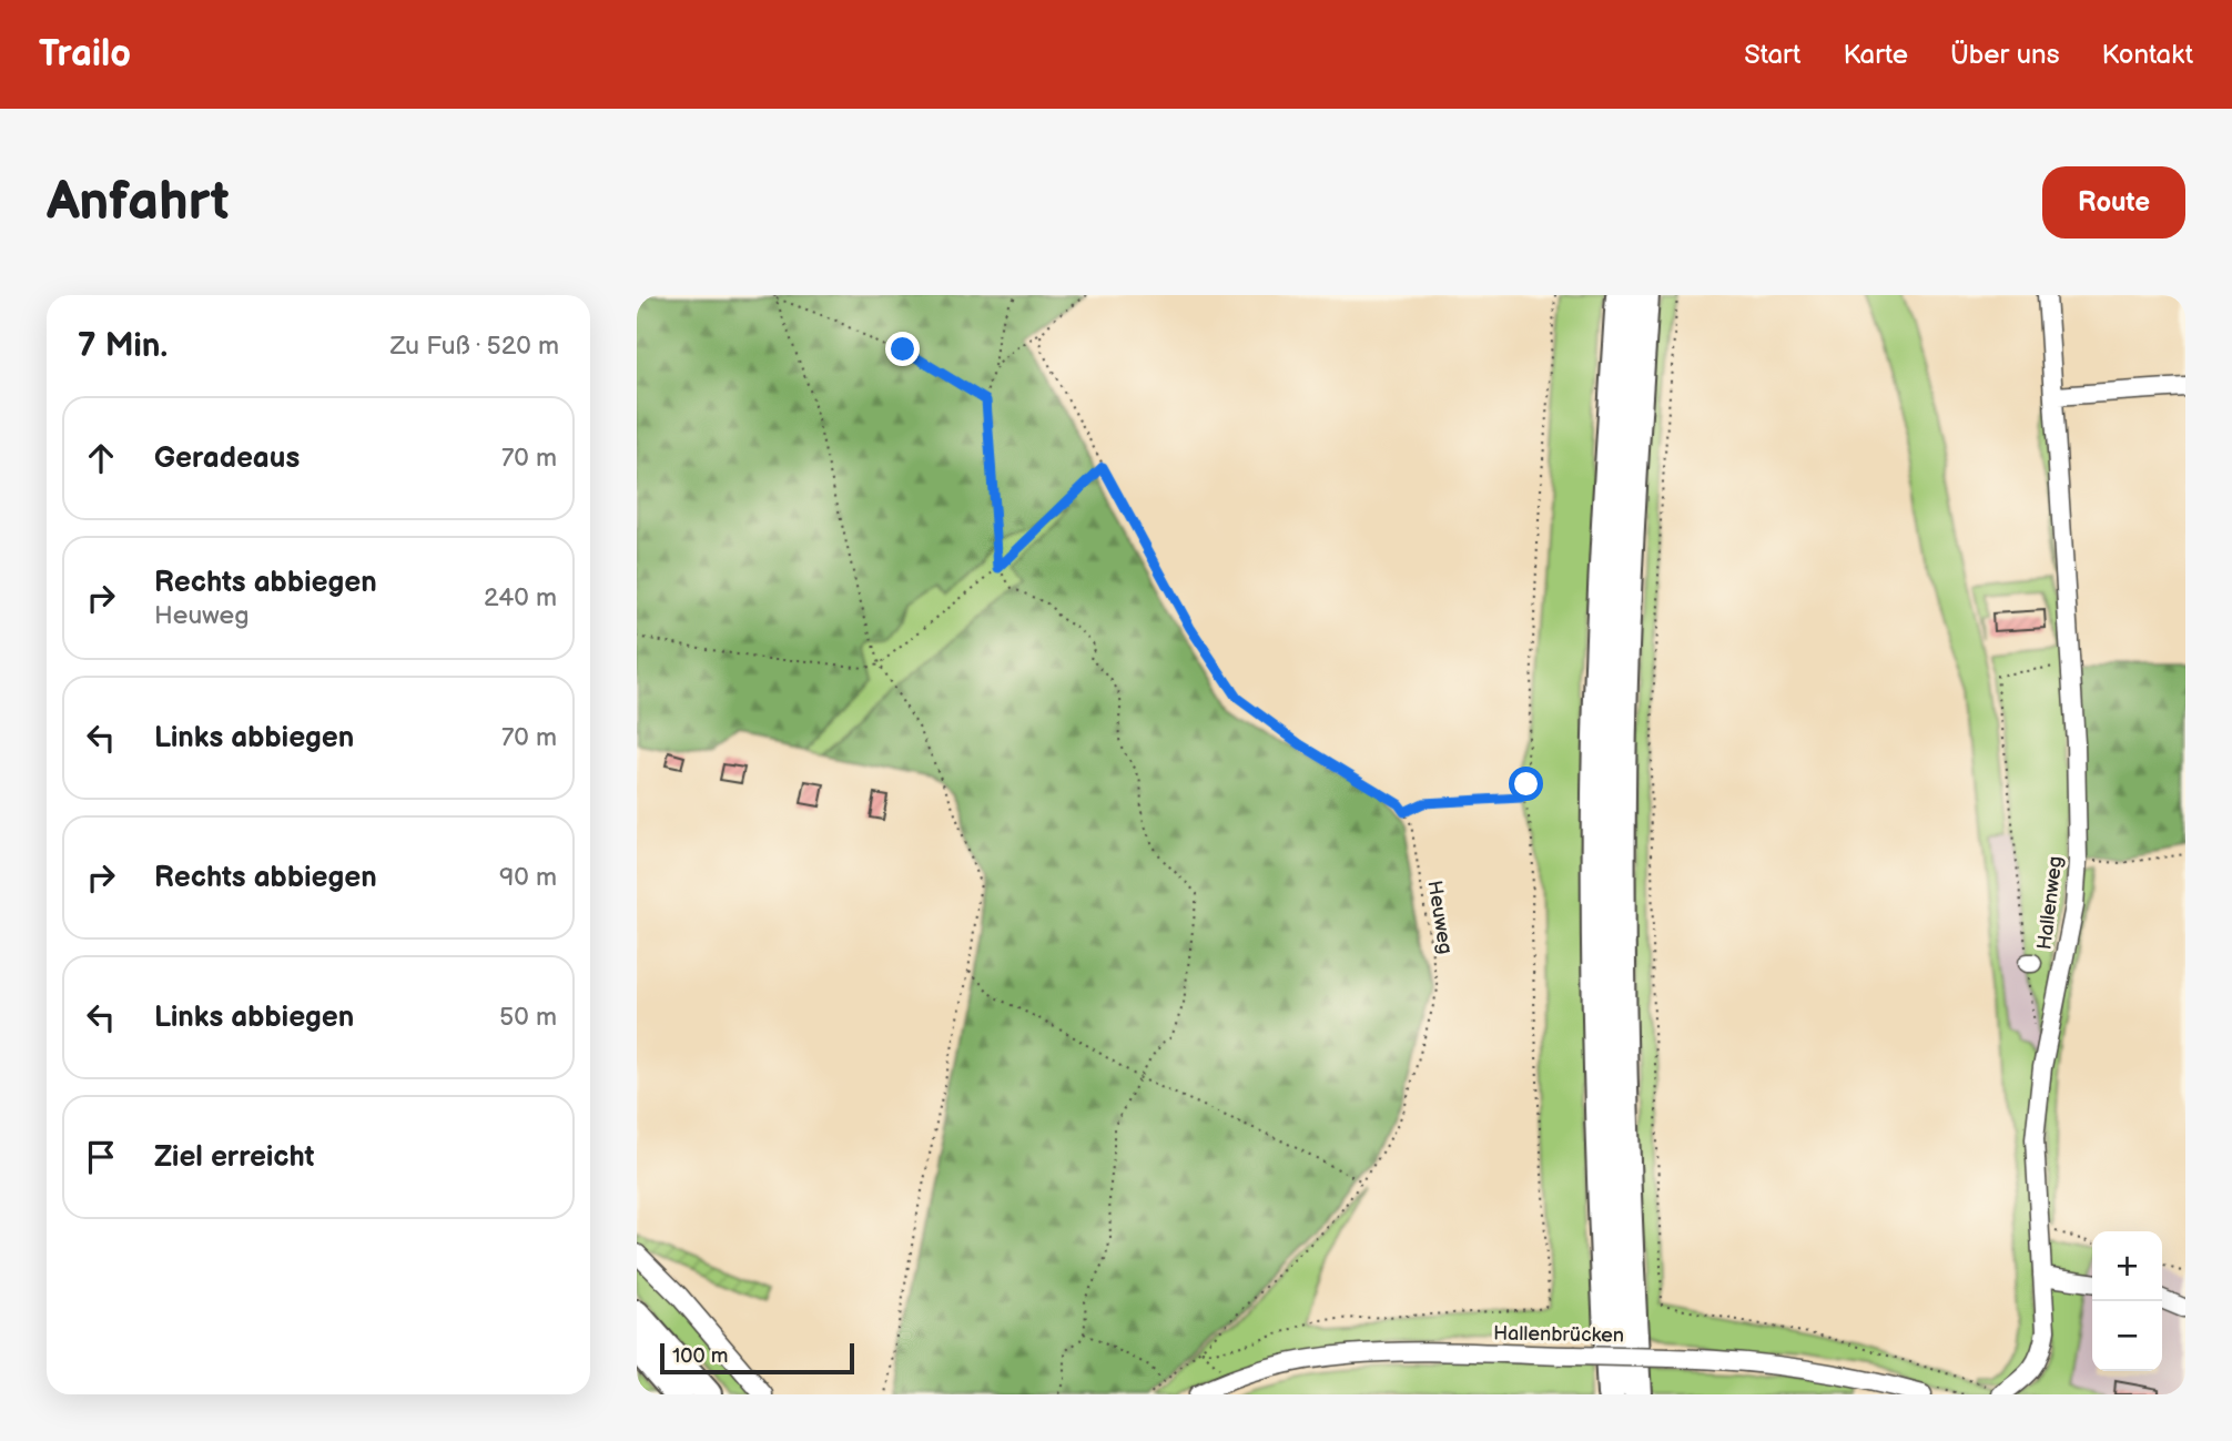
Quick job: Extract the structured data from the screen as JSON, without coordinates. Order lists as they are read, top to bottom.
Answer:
{
  "streets": {
    "street": ["Hallenweg", "Hallenbrücken"],
    "path": ["Heuweg"]
  },
  "scale_bar": "100 m",
  "page": {
    "header": "Trailo",
    "nav": [
      "Start",
      "Karte",
      "Über uns",
      "Kontakt"
    ],
    "buttons": "Route",
    "title": "Anfahrt",
    "heading": ["7 Min.", "Zu Fuß · 520 m"],
    "list": [
      ["Geradeaus", "70 m"],
      ["Rechts abbiegen", "Heuweg", "240 m"],
      ["Links abbiegen", "70 m"],
      ["Rechts abbiegen", "90 m"],
      ["Links abbiegen", "50 m"],
      "Ziel erreicht"
    ],
    "map_buttons": ["+", "−"],
    "scale": "100 m"
  }
}
